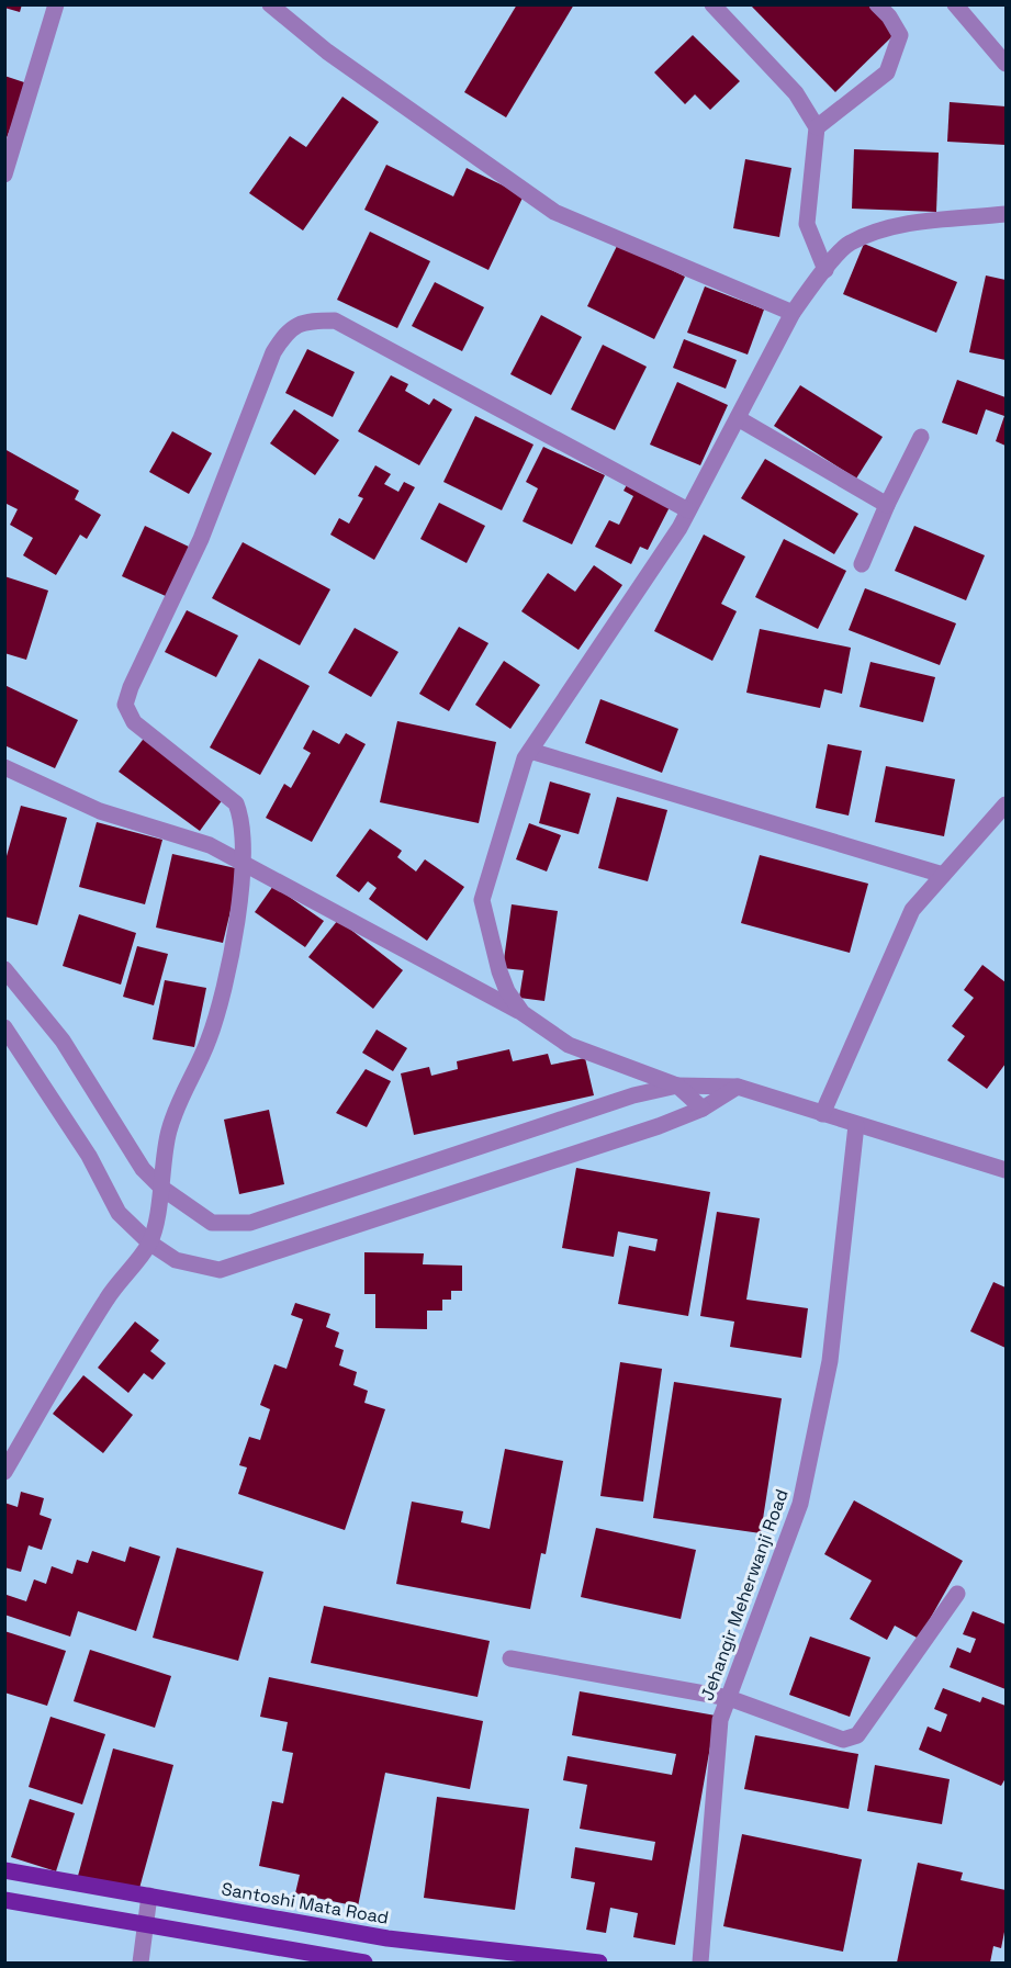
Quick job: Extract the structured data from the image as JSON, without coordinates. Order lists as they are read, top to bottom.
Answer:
{
  "streets": {
    "main road": ["Santoshi Mata Road"],
    "street": ["Jehangir Meherwanji Road"]
  }
}
